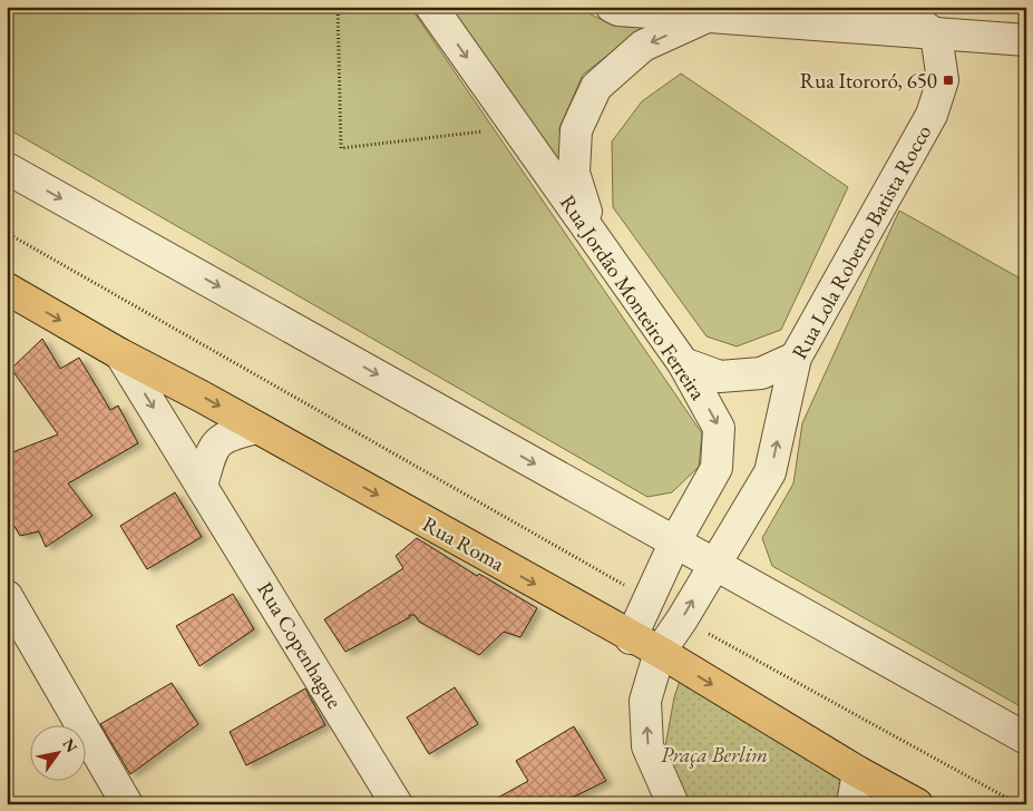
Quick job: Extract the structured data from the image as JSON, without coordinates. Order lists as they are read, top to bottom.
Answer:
{
  "streets": {
    "main road": ["Rua Roma"],
    "street": ["Rua Lola Roberto Batista Rocco", "Rua Jordão Monteiro Ferreira", "Rua Copenhague"]
  },
  "crossings": [
    ["Rua Lola Roberto Batista Rocco", "Rua Roma"],
    ["Rua Jordão Monteiro Ferreira", "Rua Roma"],
    ["Rua Roma", "Rua Copenhague"]
  ],
  "one_way": ["Rua Lola Roberto Batista Rocco", "Rua Jordão Monteiro Ferreira", "Rua Roma"],
  "parks": ["Praça Berlim"],
  "places": {
    "transit": ["Rua Itororó, 650"]
  },
  "north": "top right"
}
